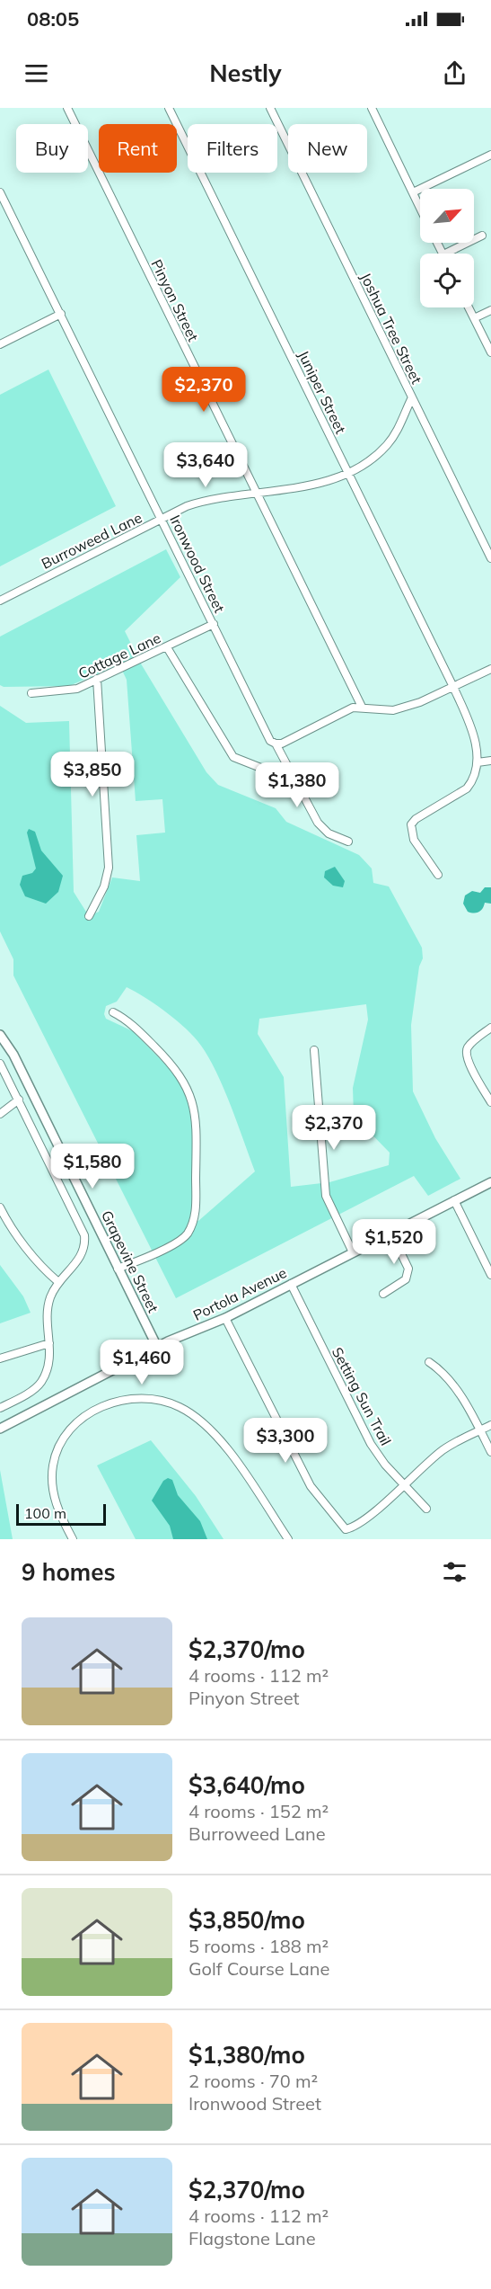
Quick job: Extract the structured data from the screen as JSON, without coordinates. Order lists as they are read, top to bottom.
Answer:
{
  "streets": {
    "street": [
      "Pinyon Street",
      "Joshua Tree Street",
      "Juniper Street",
      "Burroweed Lane",
      "Ironwood Street",
      "Cottage Lane",
      "Grapevine Street",
      "Portola Avenue",
      "Setting Sun Trail"
    ]
  },
  "crossings": [
    ["Pinyon Street", "Burroweed Lane"],
    ["Joshua Tree Street", "Burroweed Lane"],
    ["Juniper Street", "Burroweed Lane"],
    ["Burroweed Lane", "Ironwood Street"],
    ["Ironwood Street", "Cottage Lane"],
    ["Grapevine Street", "Portola Avenue"],
    ["Portola Avenue", "Setting Sun Trail"]
  ],
  "scale_bar": "100 m",
  "north": "top right",
  "page": {
    "status": "08:05",
    "header": "Nestly",
    "chip": [
      "Buy",
      "Rent",
      "Filters",
      "New"
    ],
    "price": [
      "$2,370",
      "$3,640",
      "$3,850",
      "$1,380",
      "$2,370",
      "$1,580",
      "$1,520",
      "$1,460",
      "$3,300"
    ],
    "scale": "100 m",
    "heading": "9 homes",
    "list": [
      {
        "name": "$2,370/mo",
        "note": "4 rooms · 112 m² · Pinyon Street"
      },
      {
        "name": "$3,640/mo",
        "note": "4 rooms · 152 m² · Burroweed Lane"
      },
      {
        "name": "$3,850/mo",
        "note": "5 rooms · 188 m² · Golf Course Lane"
      },
      {
        "name": "$1,380/mo",
        "note": "2 rooms · 70 m² · Ironwood Street"
      },
      {
        "name": "$2,370/mo",
        "note": "4 rooms · 112 m² · Flagstone Lane"
      }
    ]
  }
}
